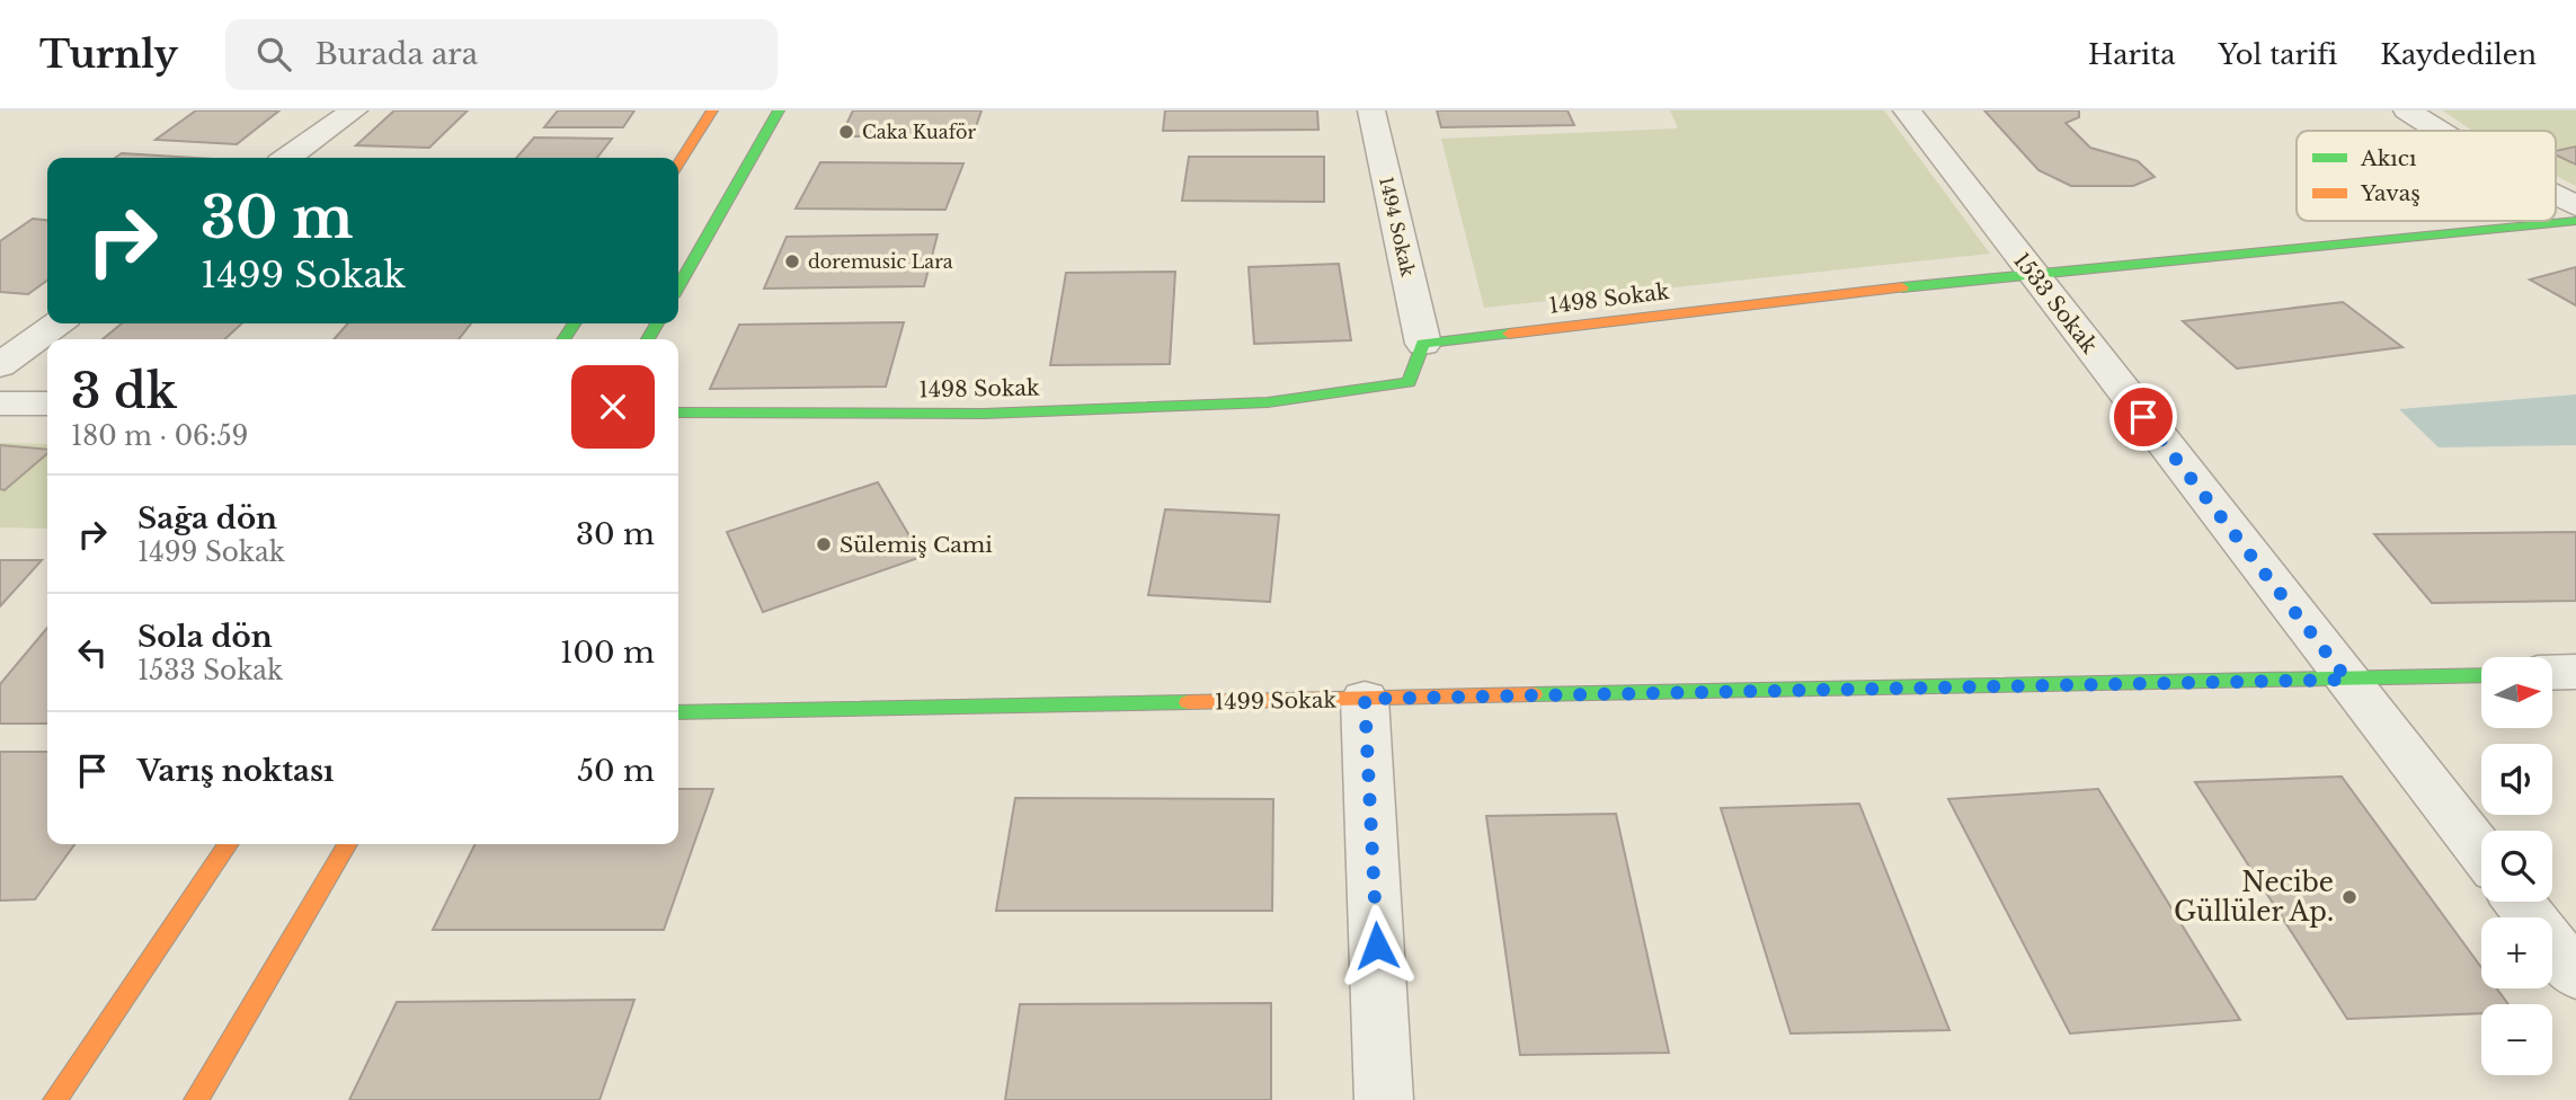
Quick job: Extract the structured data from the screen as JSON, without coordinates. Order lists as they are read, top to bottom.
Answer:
{
  "streets": {
    "street": [
      "1494 Sokak",
      "1498 Sokak",
      "1533 Sokak",
      "1499 Sokak"
    ]
  },
  "crossings": [
    ["1494 Sokak", "1498 Sokak"],
    ["1498 Sokak", "1533 Sokak"],
    ["1533 Sokak", "1499 Sokak"]
  ],
  "places": [
    "Caka Kuaför",
    "doremusic Lara",
    "Sülemiş Cami",
    "Necibe Güllüler Ap."
  ],
  "legend": ["Akıcı", "Yavaş"],
  "north": "right",
  "page": {
    "header": "Turnly",
    "search": "Burada ara",
    "nav": ["Harita", "Yol tarifi", "Kaydedilen"],
    "turn": ["30 m", "1499 Sokak"],
    "heading": ["3 dk", "180 m · 06:59"],
    "list": [
      {
        "name": "Sağa dön",
        "note": "1499 Sokak",
        "value": "30 m"
      },
      {
        "name": "Sola dön",
        "note": "1533 Sokak",
        "value": "100 m"
      },
      {
        "name": "Varış noktası",
        "value": "50 m"
      }
    ],
    "map_buttons": ["+", "−"]
  }
}
